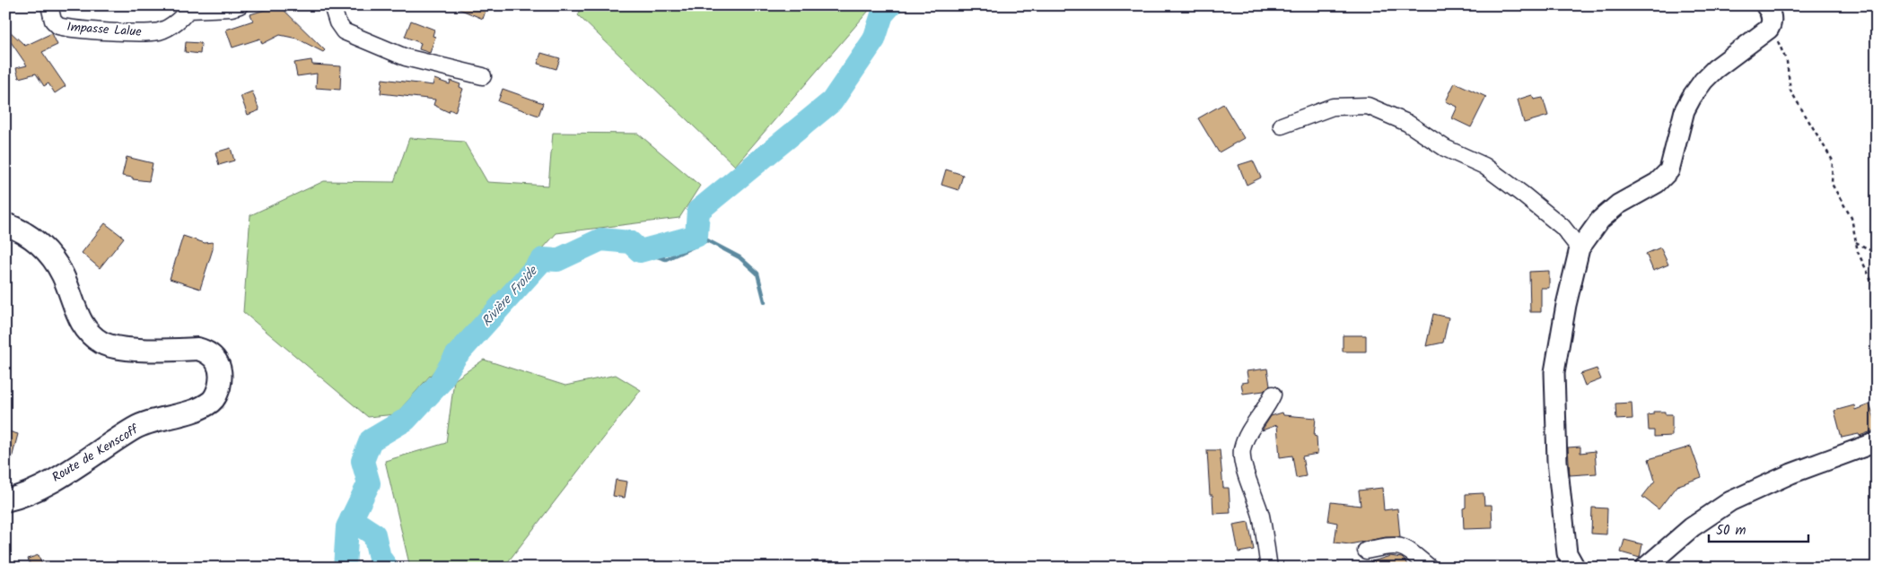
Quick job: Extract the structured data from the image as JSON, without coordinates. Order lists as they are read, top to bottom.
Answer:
{
  "streets": {
    "main road": ["Route de Kenscoff"],
    "street": ["Impasse Lalue"]
  },
  "water": ["Rivière Froide"],
  "scale_bar": "50 m"
}
